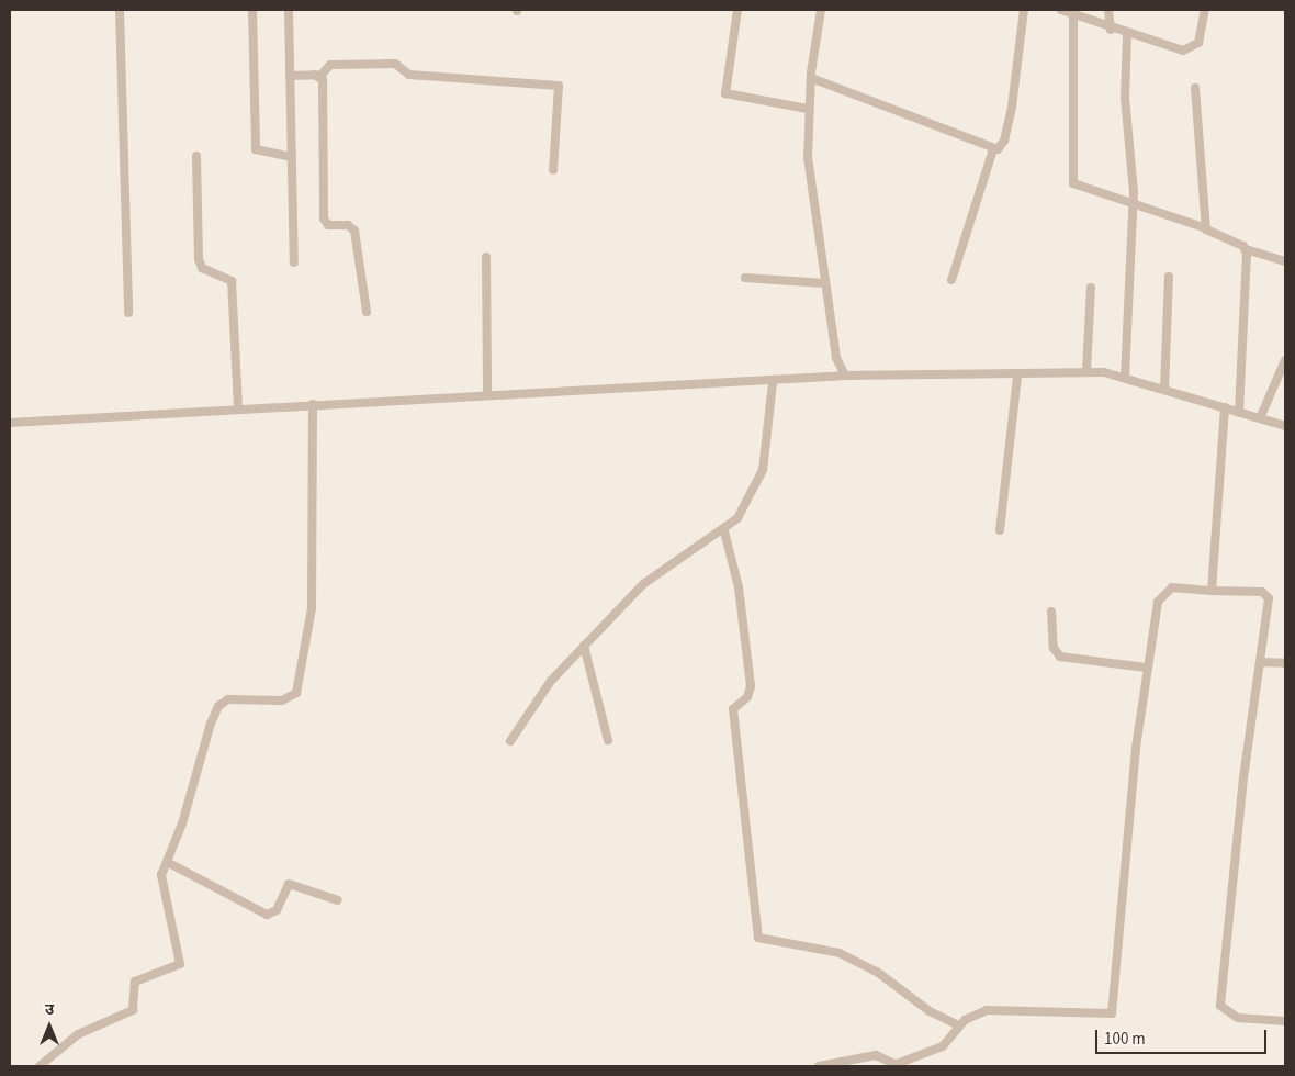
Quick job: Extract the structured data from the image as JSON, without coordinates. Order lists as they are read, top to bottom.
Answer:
{
  "scale_bar": "100 m",
  "north": "top"
}
